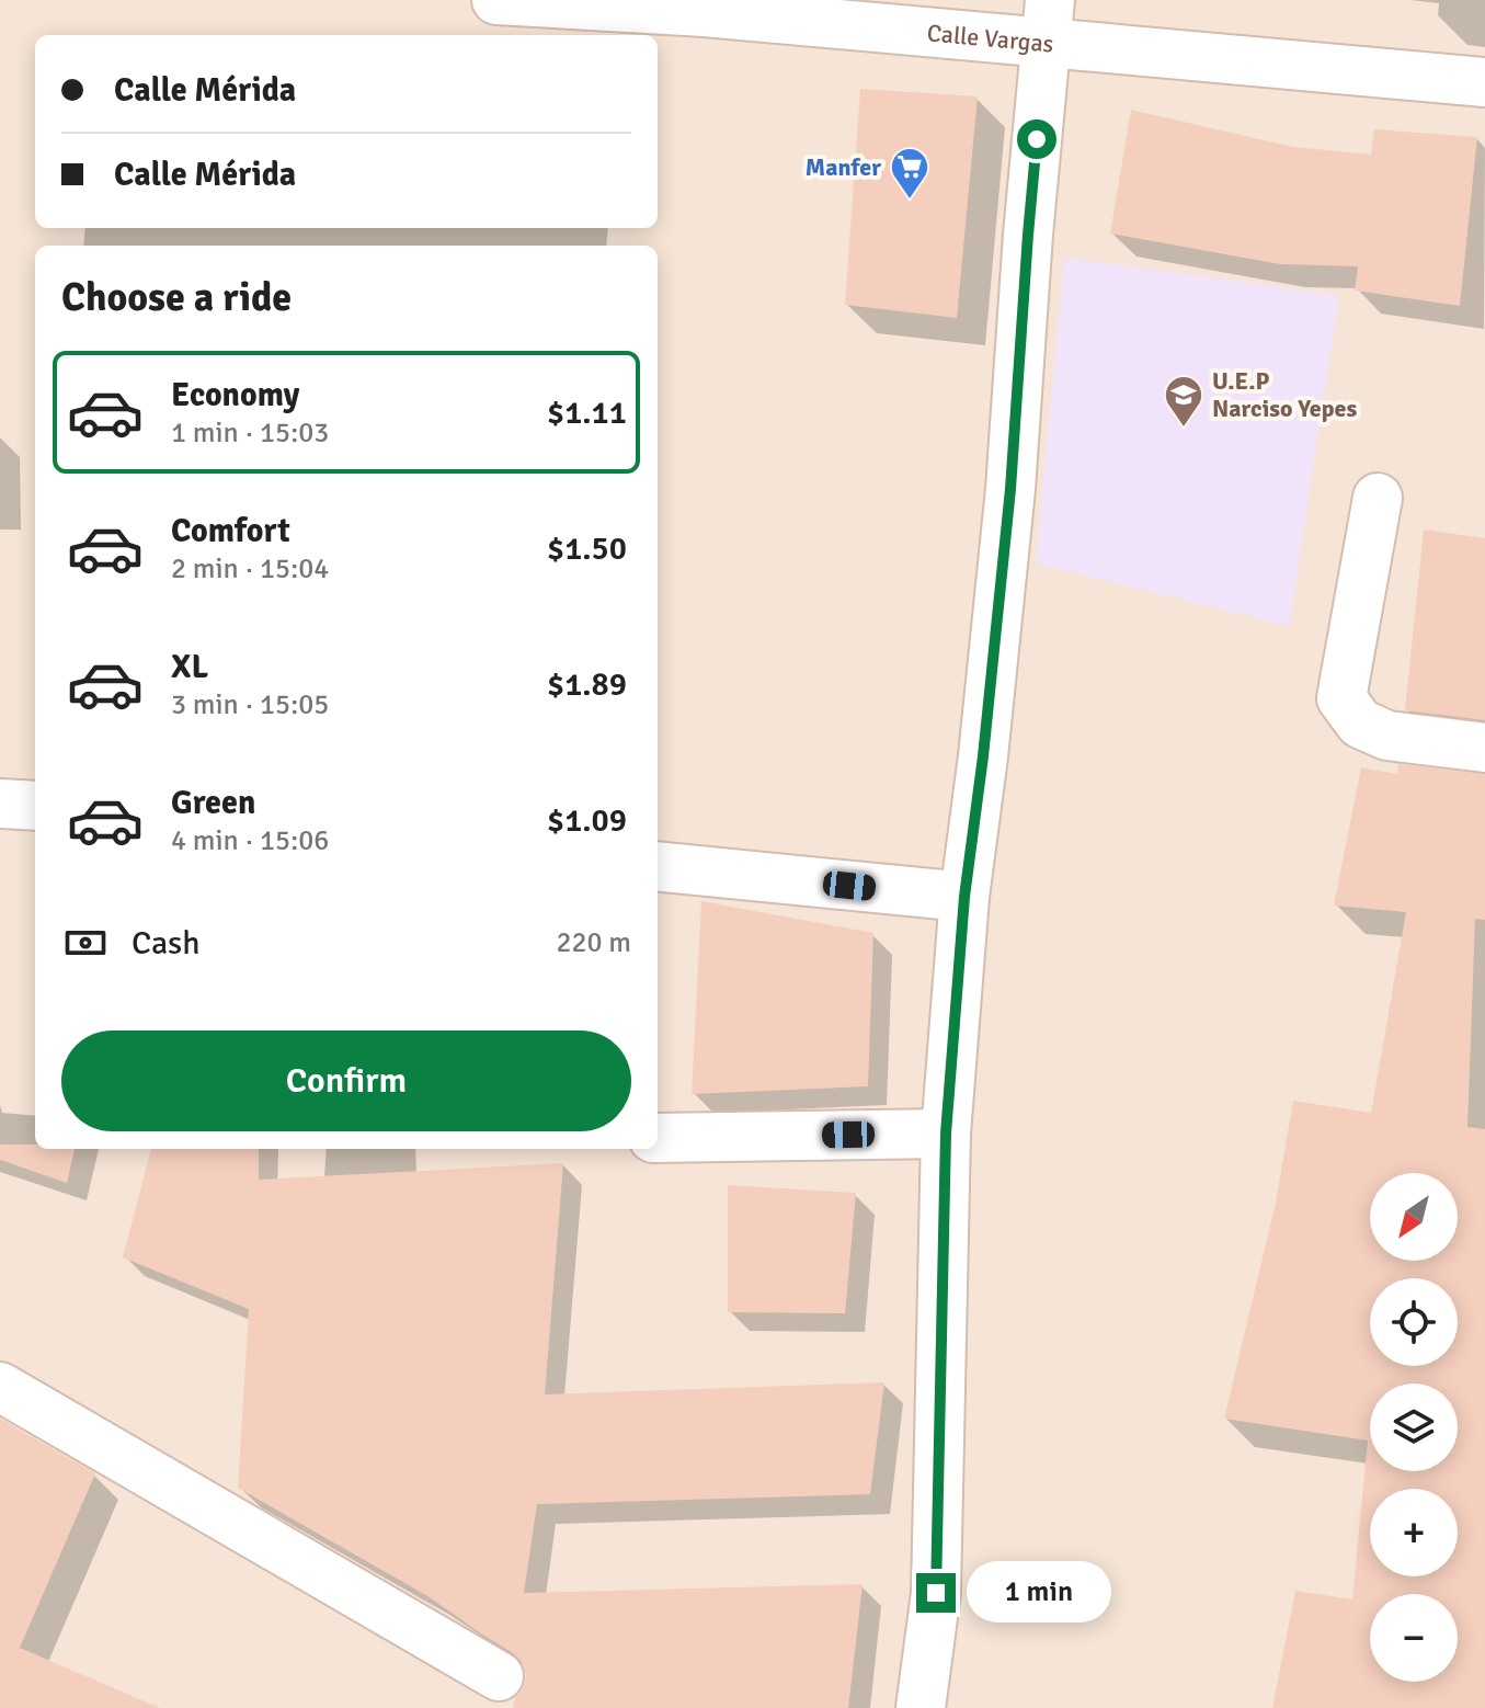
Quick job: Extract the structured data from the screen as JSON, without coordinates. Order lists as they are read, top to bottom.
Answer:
{
  "streets": {
    "street": ["Calle Vargas"]
  },
  "places": {
    "supermarket": ["Manfer"],
    "school or university": ["U.E.P Narciso Yepes"]
  },
  "north": "bottom left",
  "page": {
    "banner": ["Calle Mérida", "Calle Mérida"],
    "heading": "Choose a ride",
    "list": [
      {
        "name": "Economy",
        "note": "1 min · 15:03",
        "value": "$1.11"
      },
      {
        "name": "Comfort",
        "note": "2 min · 15:04",
        "value": "$1.50"
      },
      {
        "name": "XL",
        "note": "3 min · 15:05",
        "value": "$1.89"
      },
      {
        "name": "Green",
        "note": "4 min · 15:06",
        "value": "$1.09"
      }
    ],
    "pay": ["Cash", "220 m"],
    "buttons": "Confirm",
    "map_buttons": ["+", "−"],
    "bubble": "1 min"
  }
}
